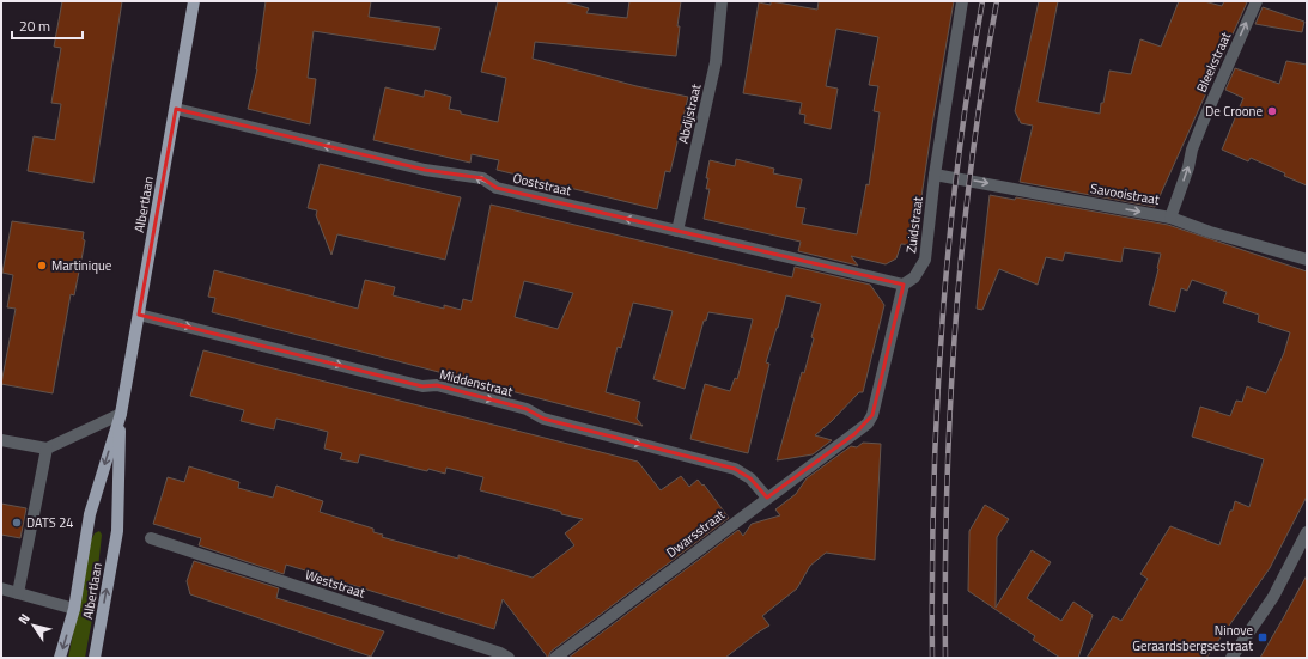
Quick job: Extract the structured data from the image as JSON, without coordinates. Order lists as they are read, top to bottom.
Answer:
{
  "streets": {
    "main road": ["Albertlaan"],
    "street": [
      "Bleekstraat",
      "Abdijstraat",
      "Ooststraat",
      "Savooistraat",
      "Zuidstraat",
      "Middenstraat",
      "Dwarsstraat",
      "Weststraat"
    ]
  },
  "crossings": [
    ["Bleekstraat", "Savooistraat"],
    ["Abdijstraat", "Ooststraat"],
    ["Ooststraat", "Albertlaan"],
    ["Ooststraat", "Zuidstraat"],
    ["Ooststraat", "Dwarsstraat"],
    ["Savooistraat", "Zuidstraat"],
    ["Albertlaan", "Middenstraat"],
    ["Zuidstraat", "Dwarsstraat"],
    ["Middenstraat", "Dwarsstraat"]
  ],
  "one_way": [
    "Bleekstraat",
    "Ooststraat",
    "Savooistraat",
    "Middenstraat"
  ],
  "places": {
    "other": ["De Croone", "Martinique", "DATS 24"],
    "transit": ["Ninove Geraardsbergsestraat"]
  },
  "scale_bar": "20 m",
  "north": "top left"
}
